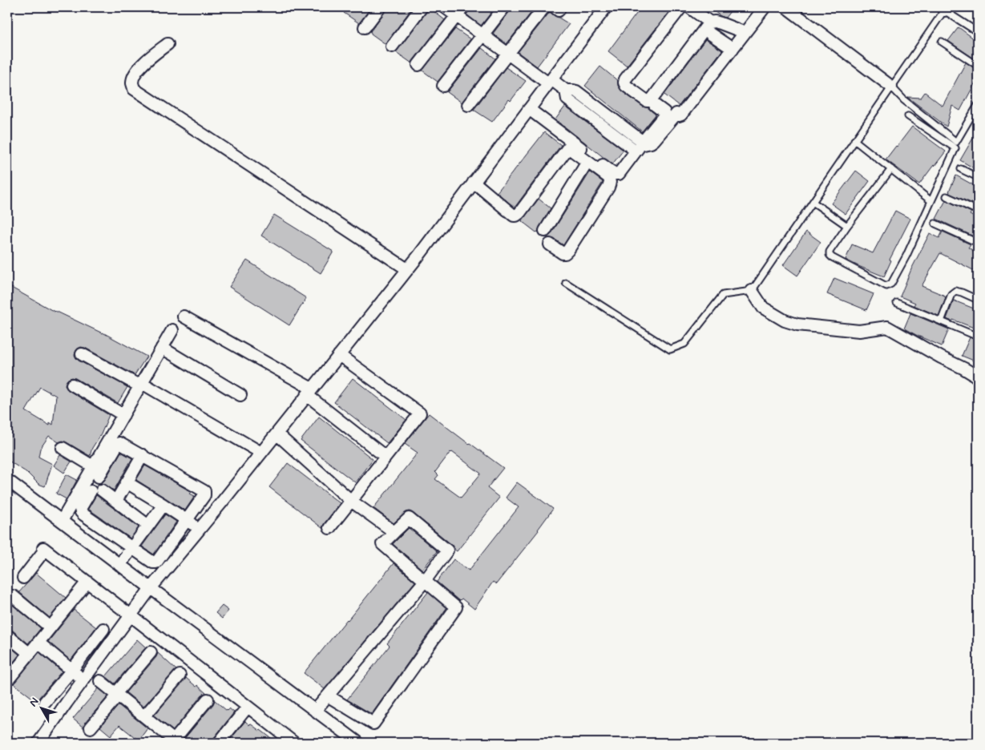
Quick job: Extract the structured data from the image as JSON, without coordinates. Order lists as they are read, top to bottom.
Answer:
{
  "north": "top left"
}
